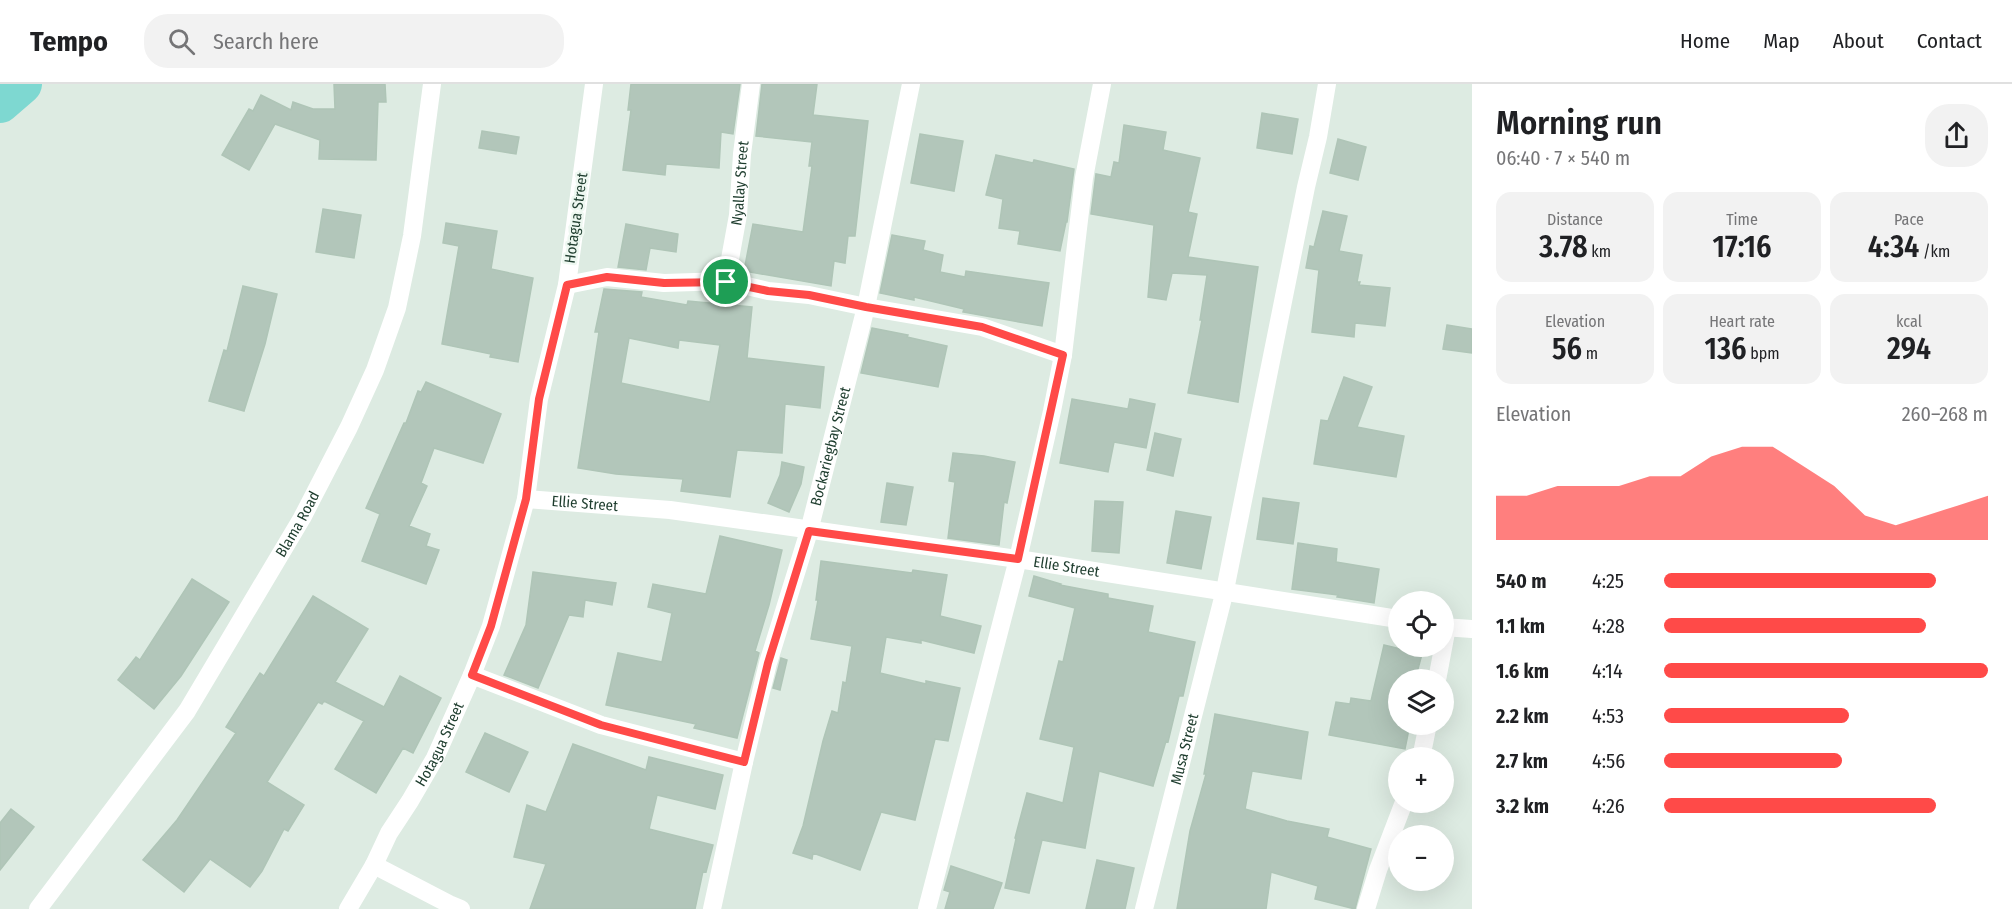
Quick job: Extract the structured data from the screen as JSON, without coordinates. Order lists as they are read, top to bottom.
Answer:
{
  "streets": {
    "street": [
      "Nyallay Street",
      "Hotagua Street",
      "Bockariegbay Street",
      "Ellie Street",
      "Blama Road",
      "Musa Street"
    ]
  },
  "crossings": [
    ["Hotagua Street", "Ellie Street"],
    ["Bockariegbay Street", "Ellie Street"],
    ["Ellie Street", "Musa Street"]
  ],
  "page": {
    "header": "Tempo",
    "search": "Search here",
    "nav": [
      "Home",
      "Map",
      "About",
      "Contact"
    ],
    "heading": ["Morning run", "06:40 · 7 × 540 m"],
    "stats": [
      ["Distance", "3.78 km"],
      ["Time", "17:16"],
      ["Pace", "4:34 /km"],
      ["Elevation", "56 m"],
      ["Heart rate", "136 bpm"],
      ["kcal", "294"]
    ],
    "chart": ["Elevation", "260–268 m"],
    "list": [
      {
        "name": "540 m",
        "note": "4:25"
      },
      {
        "name": "1.1 km",
        "note": "4:28"
      },
      {
        "name": "1.6 km",
        "note": "4:14"
      },
      {
        "name": "2.2 km",
        "note": "4:53"
      },
      {
        "name": "2.7 km",
        "note": "4:56"
      },
      {
        "name": "3.2 km",
        "note": "4:26"
      }
    ],
    "map_buttons": ["+", "−"]
  }
}
